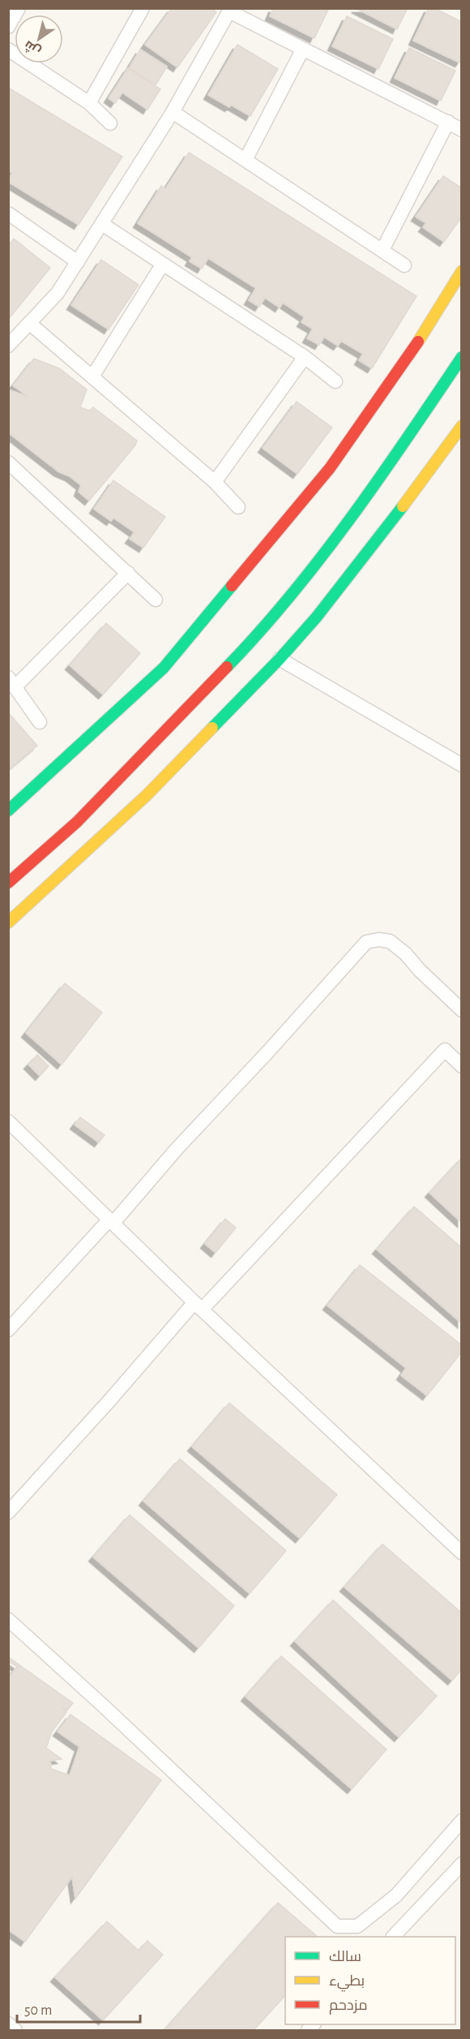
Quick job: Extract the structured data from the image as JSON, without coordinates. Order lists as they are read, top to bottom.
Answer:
{
  "legend": ["سالك", "بطيء", "مزدحم"],
  "scale_bar": "50 m",
  "north": "bottom left"
}
